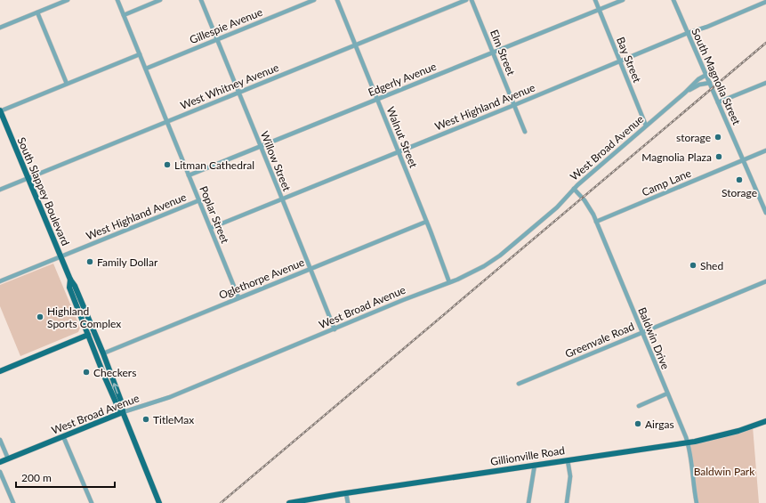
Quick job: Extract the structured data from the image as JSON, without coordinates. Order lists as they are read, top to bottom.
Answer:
{
  "streets": {
    "main road": ["West Broad Avenue", "South Slappey Boulevard", "Gillionville Road"],
    "street": [
      "Gillespie Avenue",
      "Elm Street",
      "Bay Street",
      "South Magnolia Street",
      "Edgerly Avenue",
      "West Whitney Avenue",
      "West Highland Avenue",
      "Walnut Street",
      "Willow Street",
      "Camp Lane",
      "Poplar Street",
      "Oglethorpe Avenue",
      "Baldwin Drive",
      "Greenvale Road"
    ]
  },
  "crossings": [
    ["Gillespie Avenue", "Willow Street"],
    ["Gillespie Avenue", "Poplar Street"],
    ["Elm Street", "Edgerly Avenue"],
    ["Elm Street", "West Highland Avenue"],
    ["Bay Street", "Edgerly Avenue"],
    ["Bay Street", "West Highland Avenue"],
    ["Bay Street", "West Broad Avenue"],
    ["South Magnolia Street", "West Highland Avenue"],
    ["South Magnolia Street", "West Broad Avenue"],
    ["South Magnolia Street", "Camp Lane"],
    ["Edgerly Avenue", "Walnut Street"],
    ["Edgerly Avenue", "Willow Street"],
    ["Edgerly Avenue", "Poplar Street"],
    ["West Whitney Avenue", "Walnut Street"],
    ["West Whitney Avenue", "Willow Street"],
    ["West Whitney Avenue", "South Slappey Boulevard"],
    ["West Whitney Avenue", "Poplar Street"],
    ["West Highland Avenue", "Walnut Street"],
    ["West Highland Avenue", "Willow Street"],
    ["West Highland Avenue", "South Slappey Boulevard"],
    ["West Highland Avenue", "Poplar Street"],
    ["Walnut Street", "West Broad Avenue"],
    ["Walnut Street", "Oglethorpe Avenue"],
    ["West Broad Avenue", "Willow Street"],
    ["West Broad Avenue", "South Slappey Boulevard"],
    ["West Broad Avenue", "Baldwin Drive"],
    ["Willow Street", "Oglethorpe Avenue"],
    ["Camp Lane", "Baldwin Drive"],
    ["South Slappey Boulevard", "Oglethorpe Avenue"],
    ["Poplar Street", "Oglethorpe Avenue"],
    ["Baldwin Drive", "Greenvale Road"],
    ["Baldwin Drive", "Gillionville Road"]
  ],
  "parks": ["Baldwin Park"],
  "places": [
    "storage",
    "Magnolia Plaza",
    "Litman Cathedral",
    "Storage",
    "Family Dollar",
    "Shed",
    "Highland Sports Complex",
    "Checkers",
    "TitleMax",
    "Airgas"
  ],
  "scale_bar": "200 m"
}
